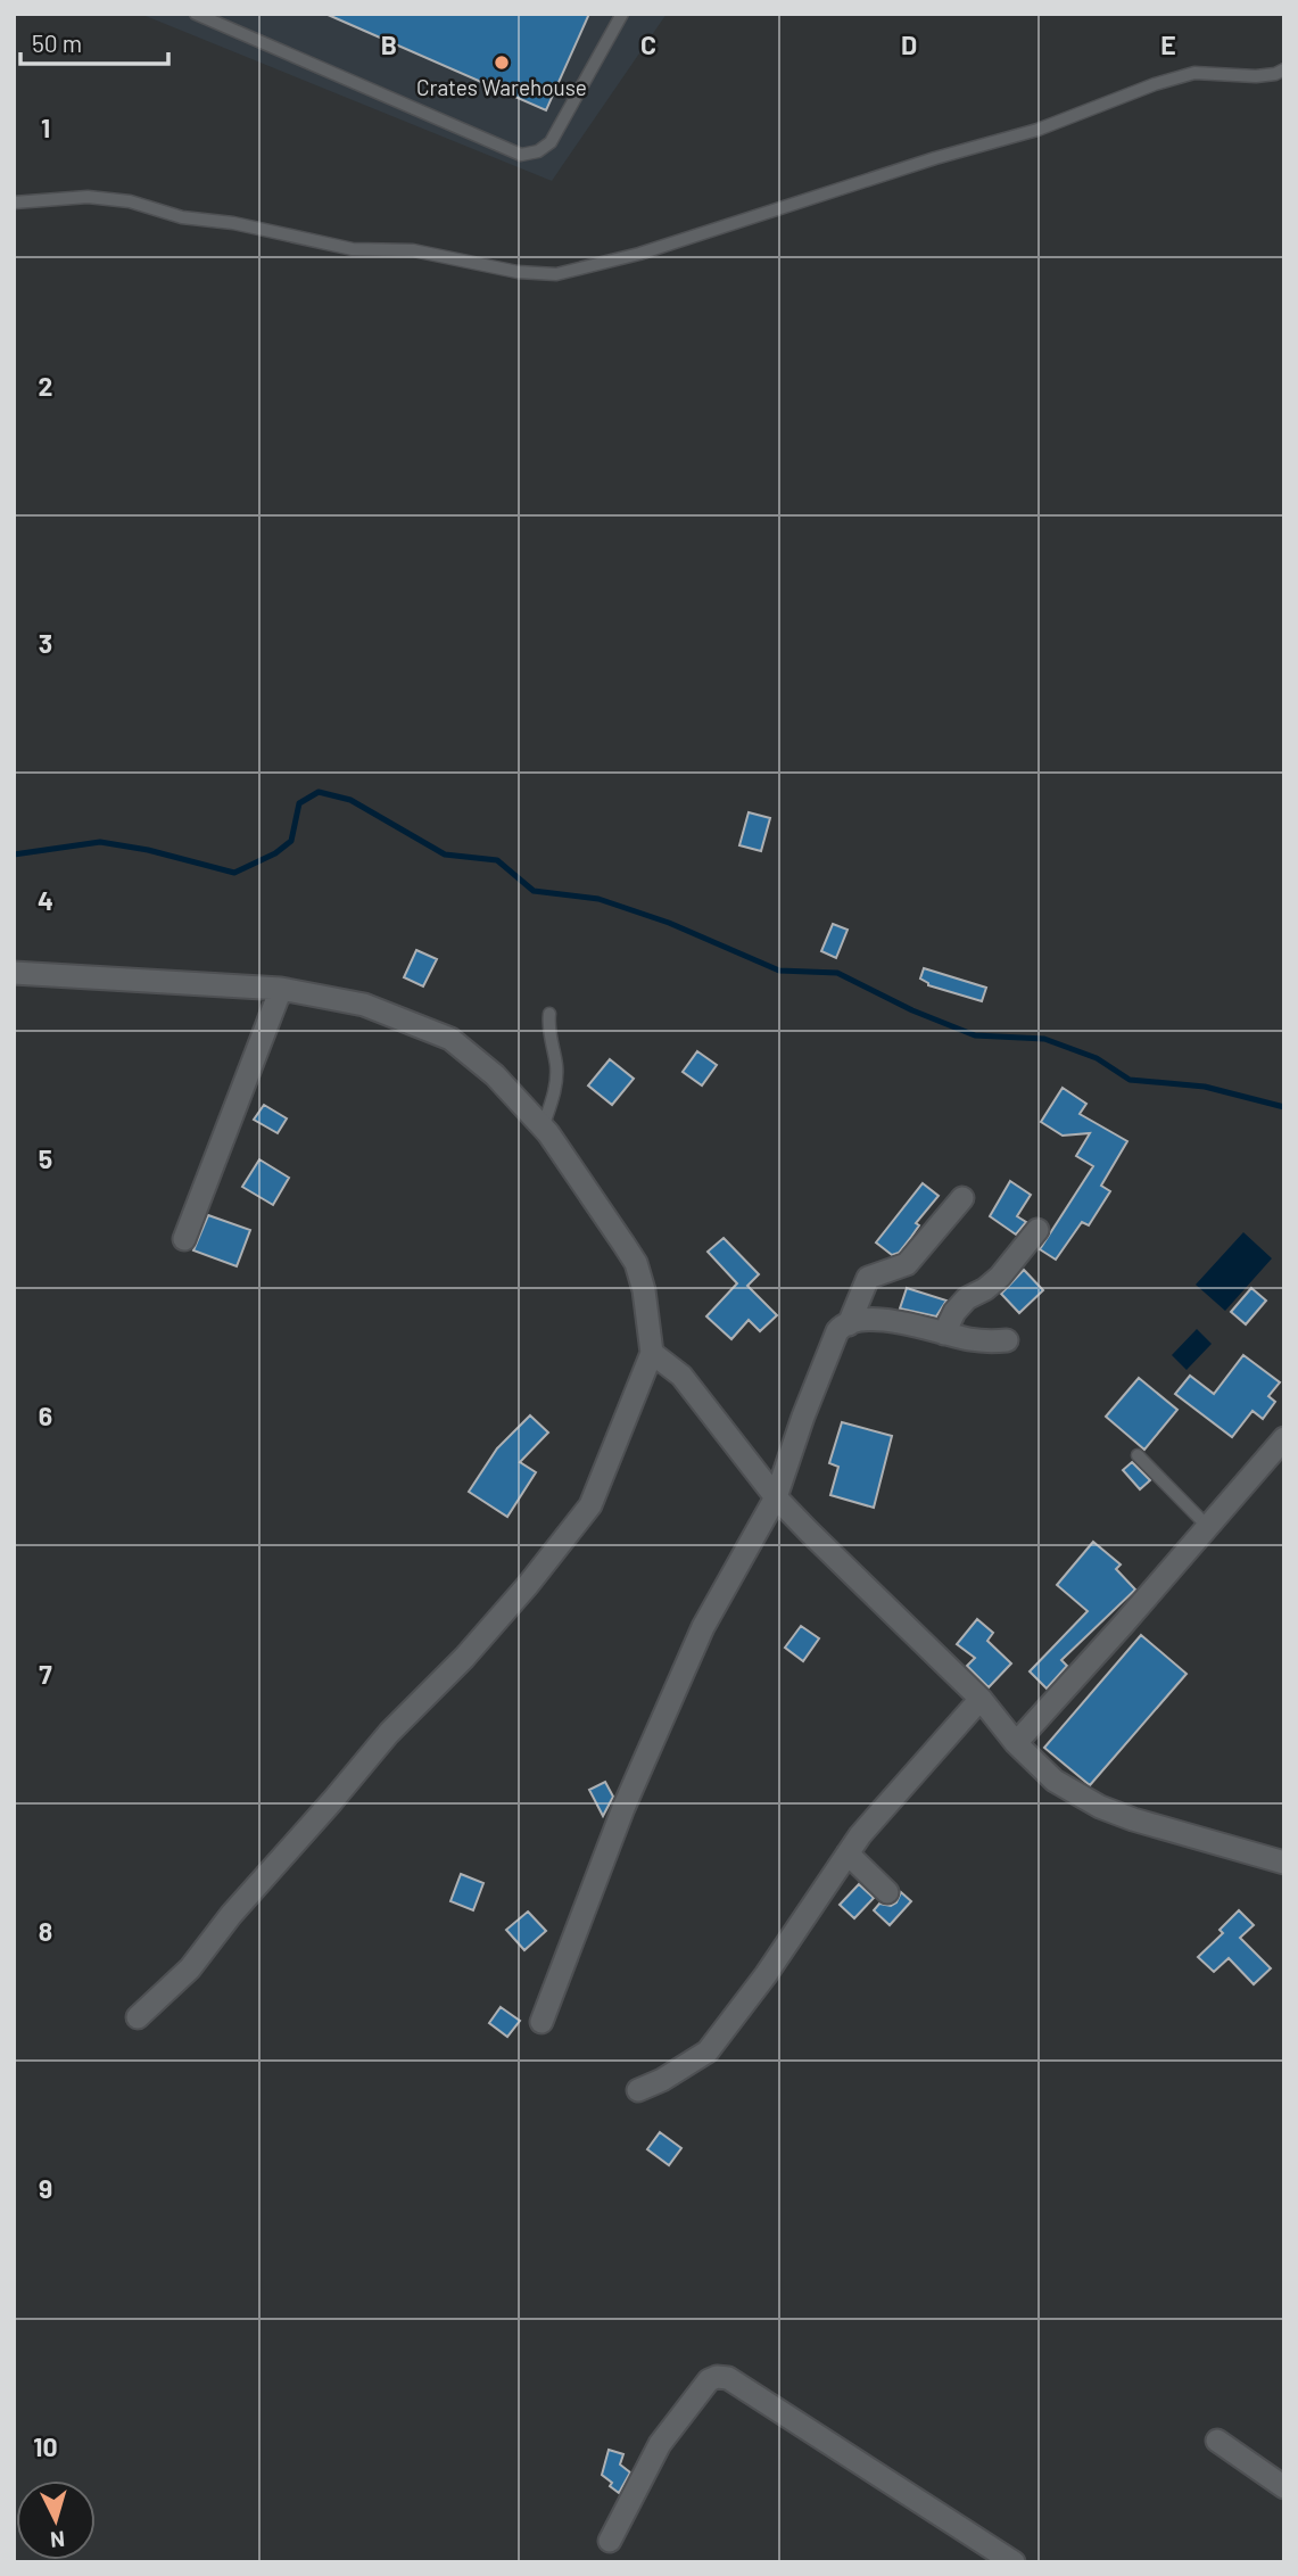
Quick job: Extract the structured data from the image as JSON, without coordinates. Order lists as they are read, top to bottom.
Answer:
{
  "places": ["Crates Warehouse"],
  "scale_bar": "50 m",
  "north": "bottom",
  "grid": {
    "columns": [
      "B",
      "C",
      "D",
      "E"
    ],
    "rows": [
      "1",
      "2",
      "3",
      "4",
      "5",
      "6",
      "7",
      "8",
      "9",
      "10"
    ]
  }
}
